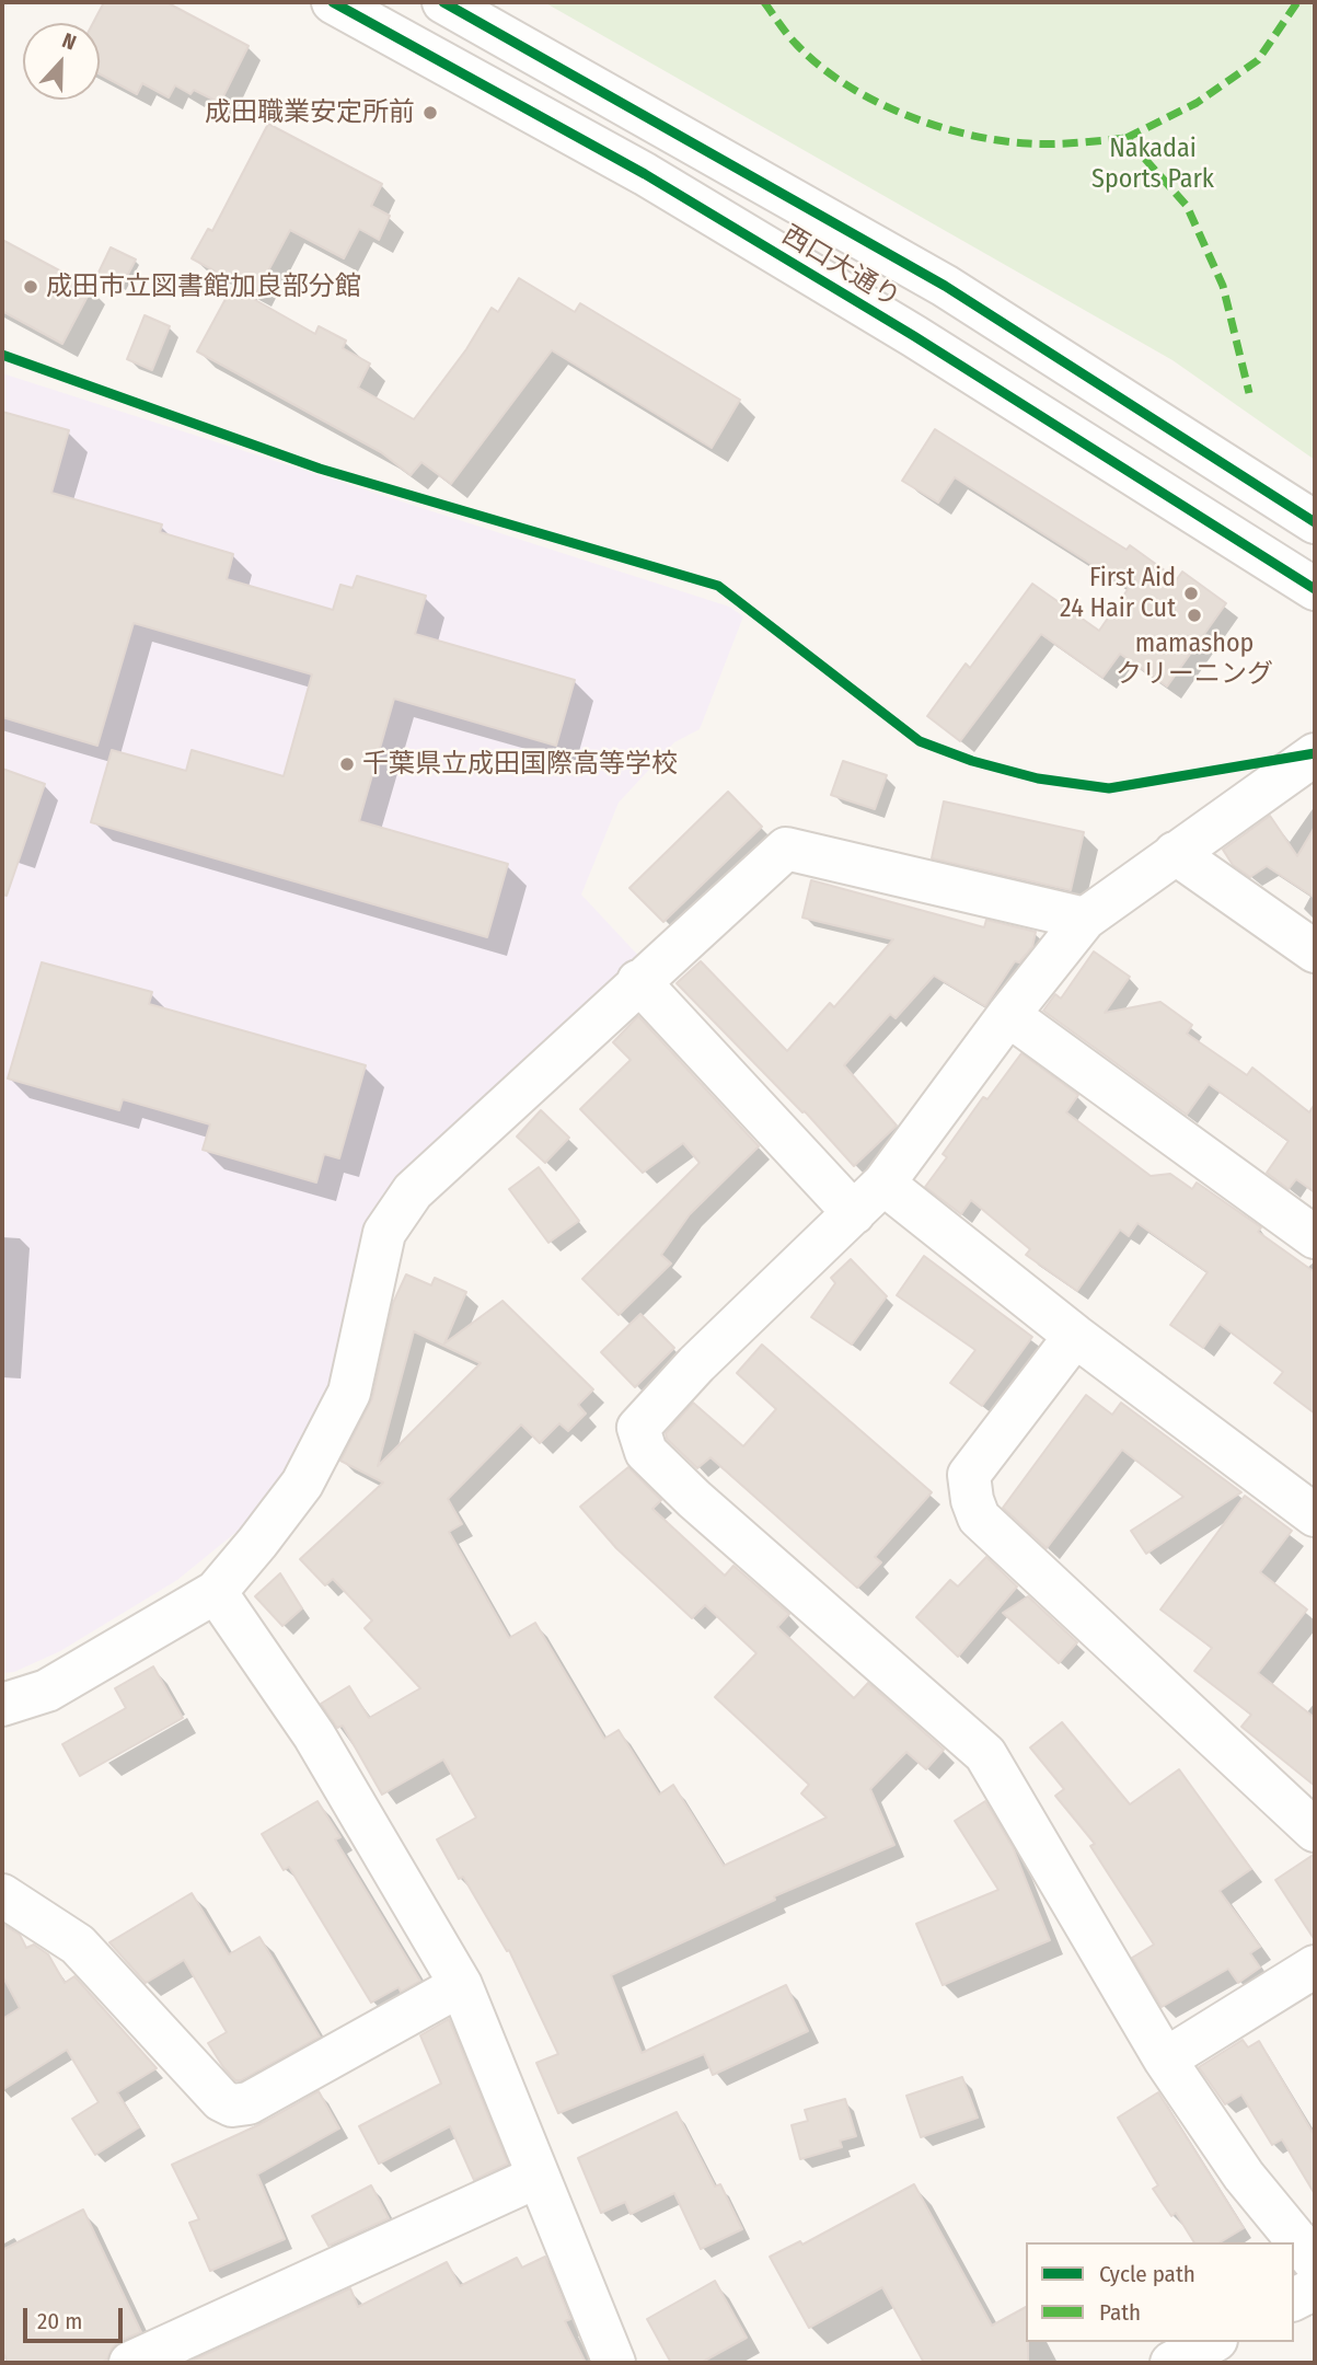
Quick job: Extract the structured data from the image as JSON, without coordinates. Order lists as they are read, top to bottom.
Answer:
{
  "streets": {
    "street": ["西口大通り"]
  },
  "parks": ["Nakadai Sports Park"],
  "places": [
    "成田職業安定所前",
    "成田市立図書館加良部分館",
    "First Aid 24 Hair Cut",
    "mamashop クリーニング",
    "千葉県立成田国際高等学校"
  ],
  "legend": ["Cycle path", "Path"],
  "scale_bar": "20 m",
  "north": "top"
}
